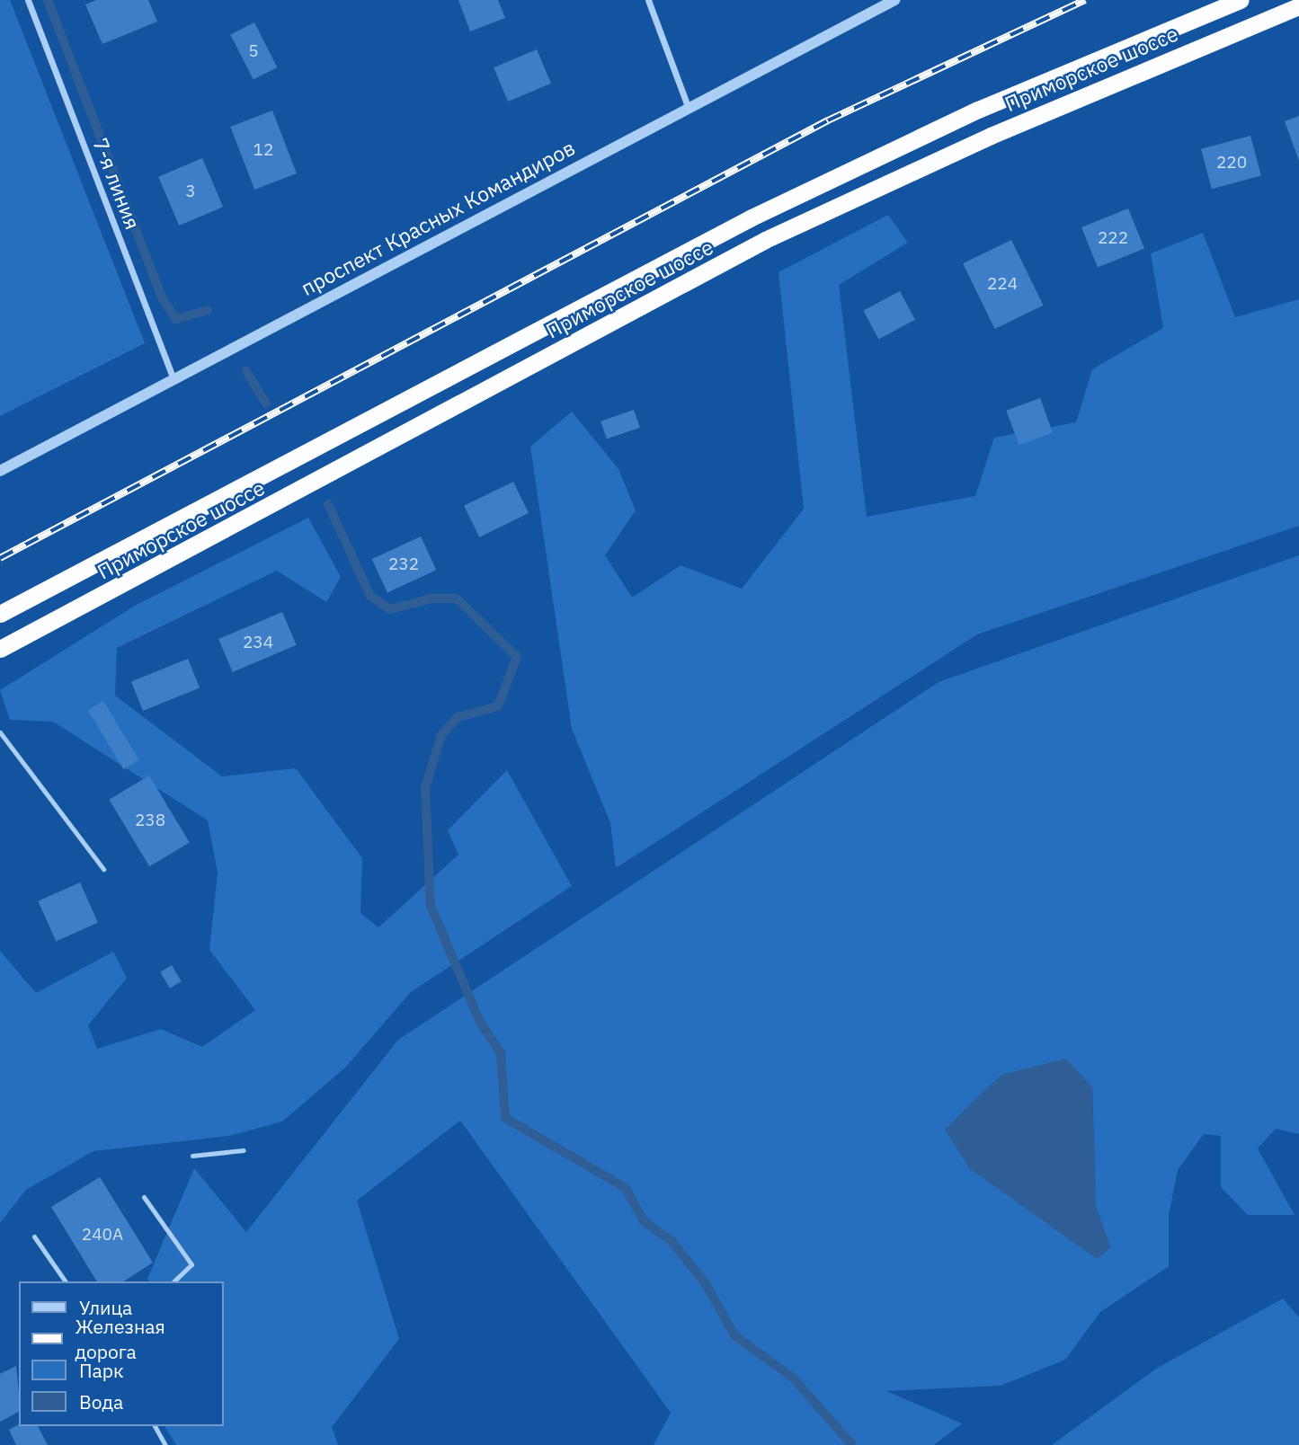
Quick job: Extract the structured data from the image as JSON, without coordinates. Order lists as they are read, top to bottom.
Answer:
{
  "streets": {
    "highway": ["Приморское шоссе"],
    "street": ["7-я линия", "проспект Красных Командиров"]
  },
  "crossings": [
    ["7-я линия", "проспект Красных Командиров"]
  ],
  "house_numbers": [
    "5",
    "12",
    "220",
    "3",
    "222",
    "224",
    "232",
    "234",
    "238",
    "240А"
  ],
  "legend": [
    "Улица",
    "Железная дорога",
    "Парк",
    "Вода"
  ]
}
